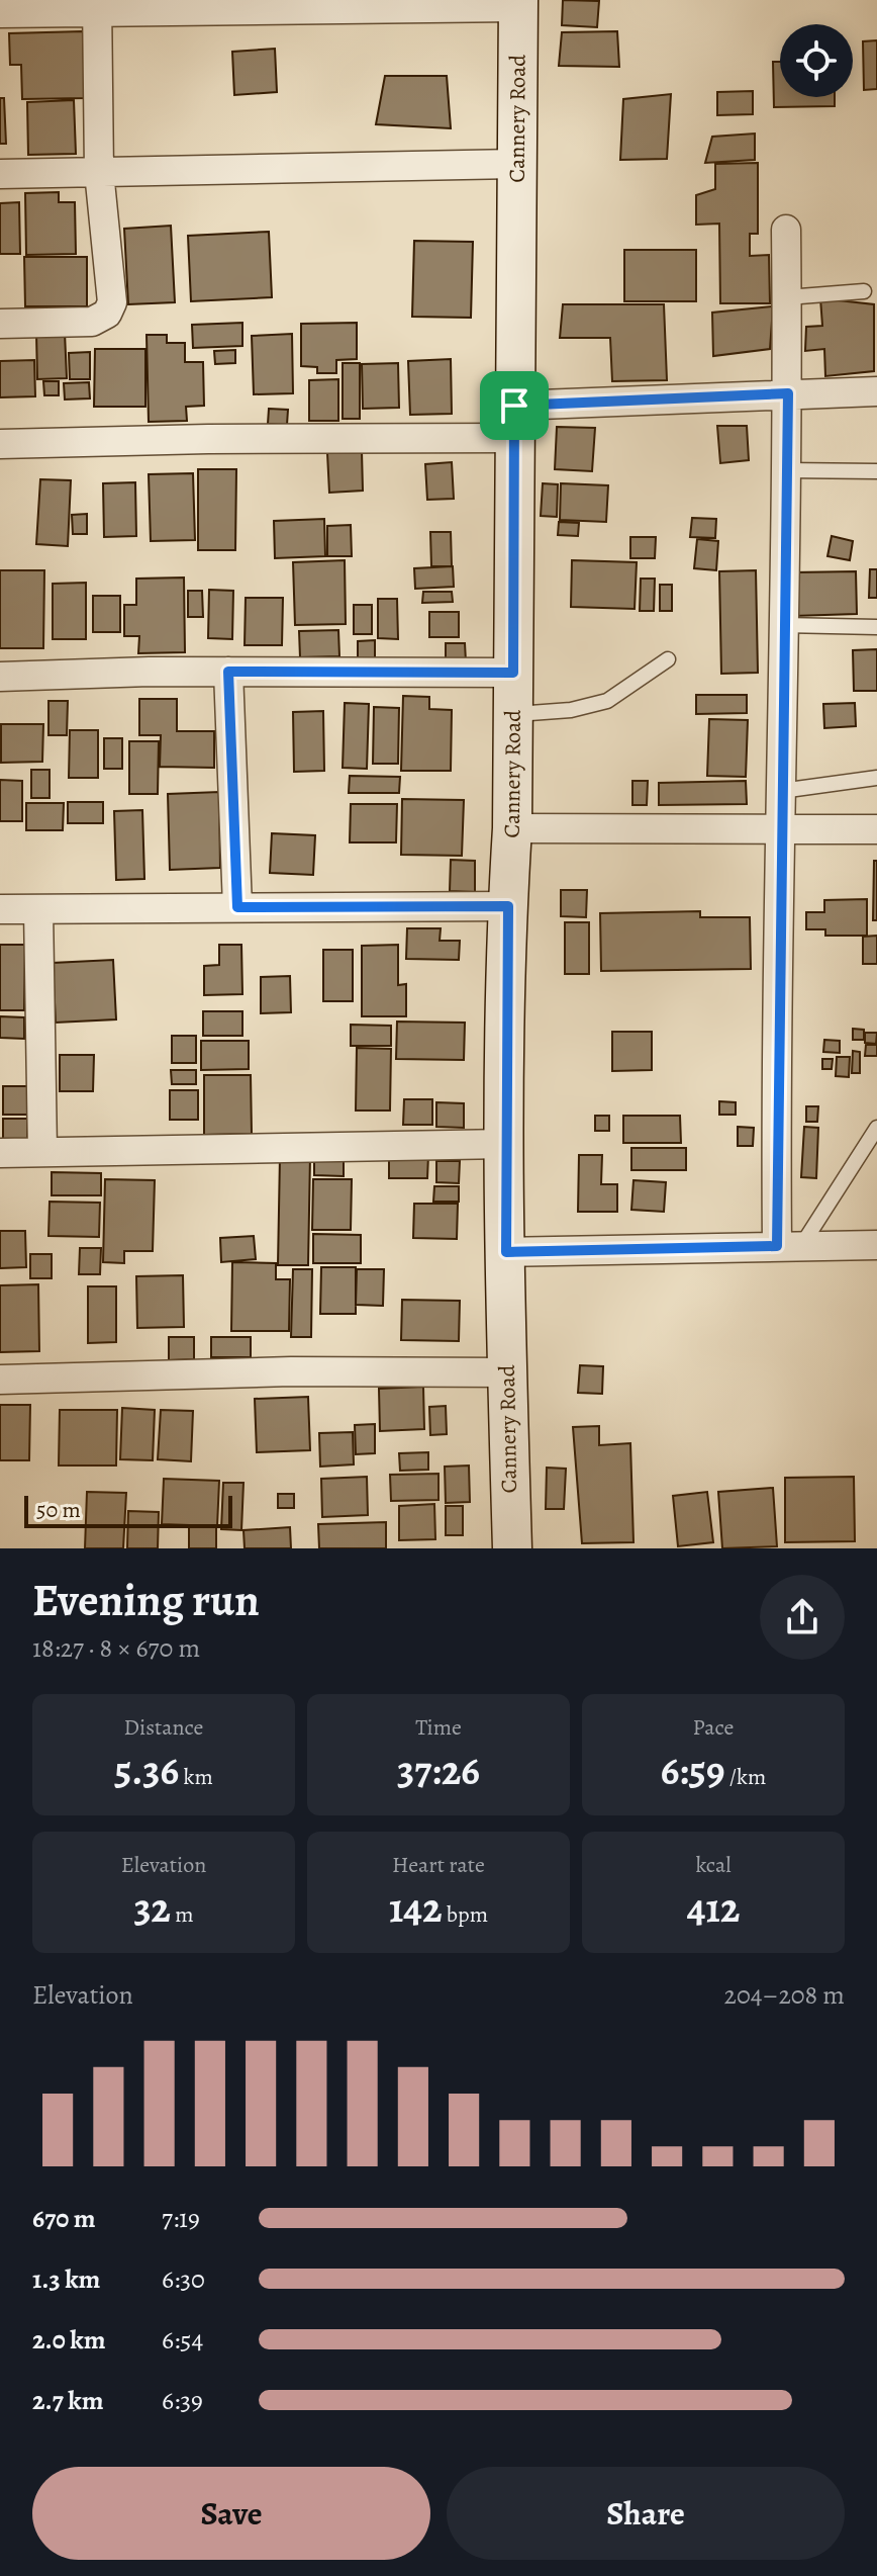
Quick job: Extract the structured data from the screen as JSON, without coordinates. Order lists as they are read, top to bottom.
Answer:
{
  "streets": {
    "main road": ["Cannery Road"]
  },
  "scale_bar": "50 m",
  "page": {
    "scale": "50 m",
    "heading": ["Evening run", "18:27 · 8 × 670 m"],
    "stats": [
      ["Distance", "5.36 km"],
      ["Time", "37:26"],
      ["Pace", "6:59 /km"],
      ["Elevation", "32 m"],
      ["Heart rate", "142 bpm"],
      ["kcal", "412"]
    ],
    "chart": ["Elevation", "204–208 m"],
    "list": [
      {
        "name": "670 m",
        "note": "7:19"
      },
      {
        "name": "1.3 km",
        "note": "6:30"
      },
      {
        "name": "2.0 km",
        "note": "6:54"
      },
      {
        "name": "2.7 km",
        "note": "6:39"
      }
    ],
    "buttons": ["Save", "Share"]
  }
}
